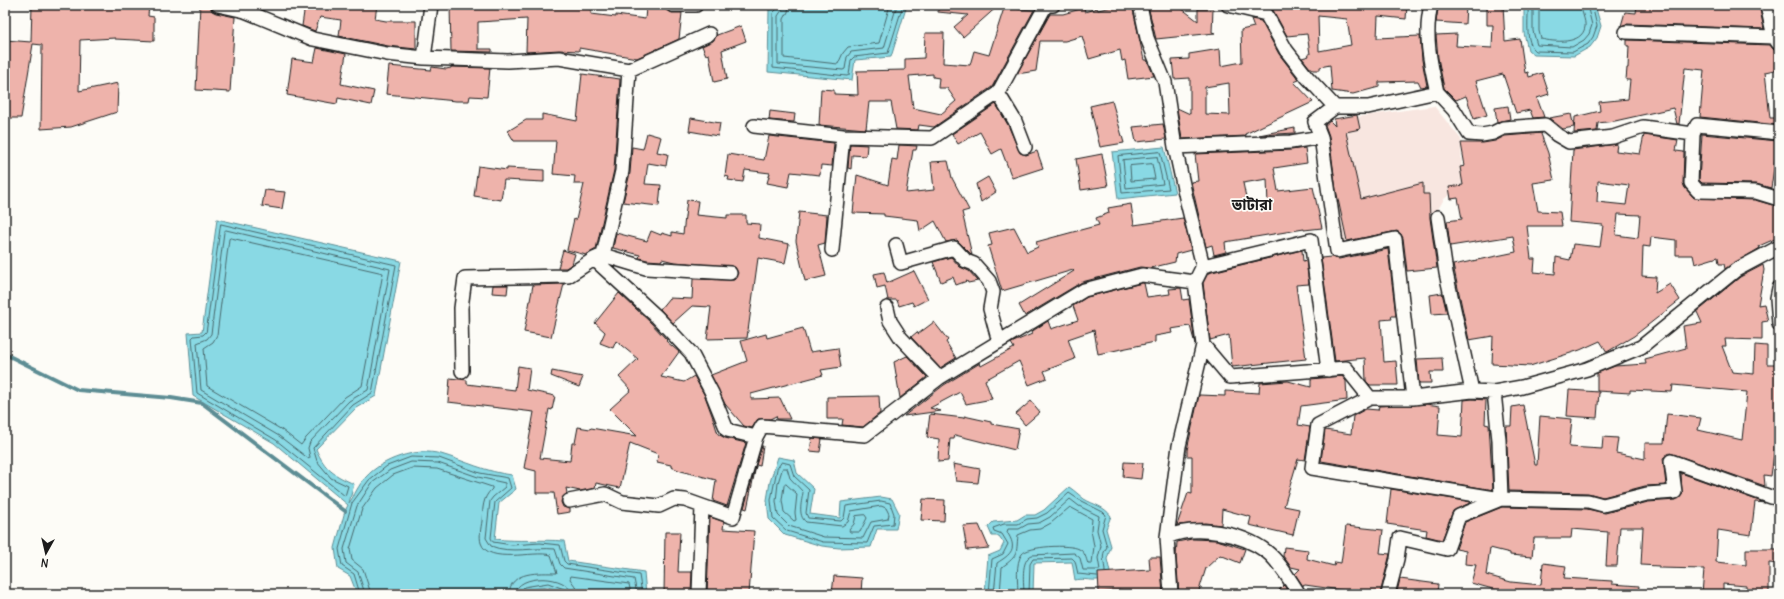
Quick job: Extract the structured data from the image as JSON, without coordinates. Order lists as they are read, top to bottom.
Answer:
{
  "districts": ["ভাটারা"],
  "north": "bottom"
}
